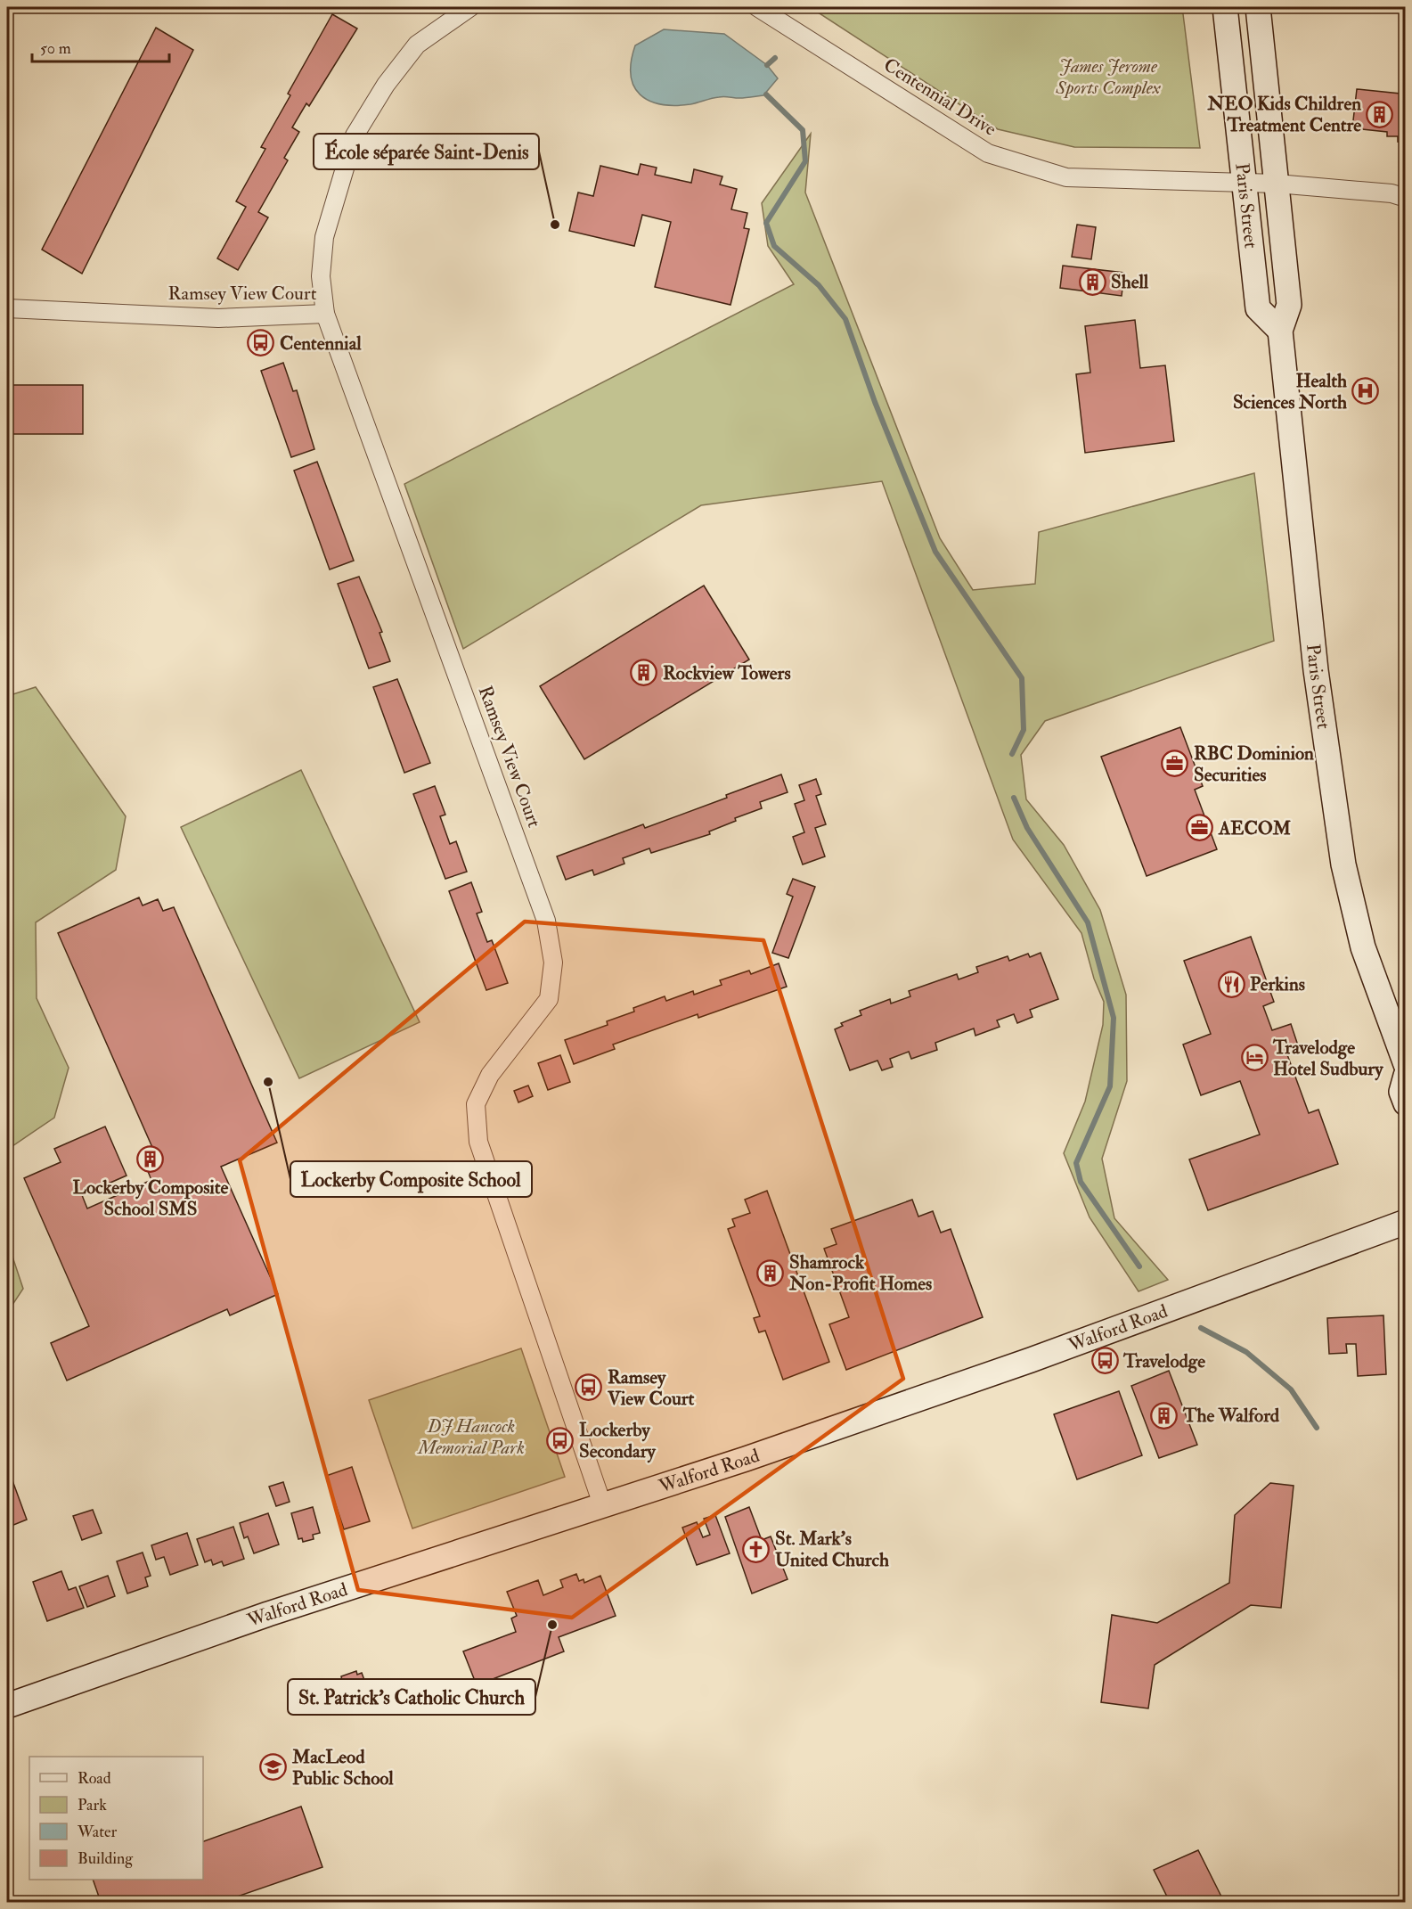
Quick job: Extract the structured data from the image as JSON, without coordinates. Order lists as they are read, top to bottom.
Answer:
{
  "streets": {
    "street": [
      "Centennial Drive",
      "Paris Street",
      "Ramsey View Court",
      "Walford Road"
    ]
  },
  "crossings": [
    ["Centennial Drive", "Paris Street"],
    ["Ramsey View Court", "Walford Road"]
  ],
  "parks": ["James Jerome Sports Complex", "DJ Hancock Memorial Park"],
  "places": {
    "building": [
      "NEO Kids Children Treatment Centre",
      "Shell",
      "Rockview Towers",
      "Lockerby Composite School SMS",
      "Shamrock Non-Profit Homes",
      "The Walford"
    ],
    "other": ["École séparée Saint-Denis", "Lockerby Composite School", "St. Patrick's Catholic Church"],
    "bus stop": [
      "Centennial",
      "Travelodge",
      "Ramsey View Court",
      "Lockerby Secondary"
    ],
    "hospital": ["Health Sciences North"],
    "office": ["RBC Dominion Securities", "AECOM"],
    "restaurant": ["Perkins"],
    "hotel": ["Travelodge Hotel Sudbury"],
    "church": ["St. Mark’s United Church"],
    "school or university": ["MacLeod Public School"]
  },
  "legend": [
    "Road",
    "Park",
    "Water",
    "Building"
  ],
  "scale_bar": "50 m"
}
